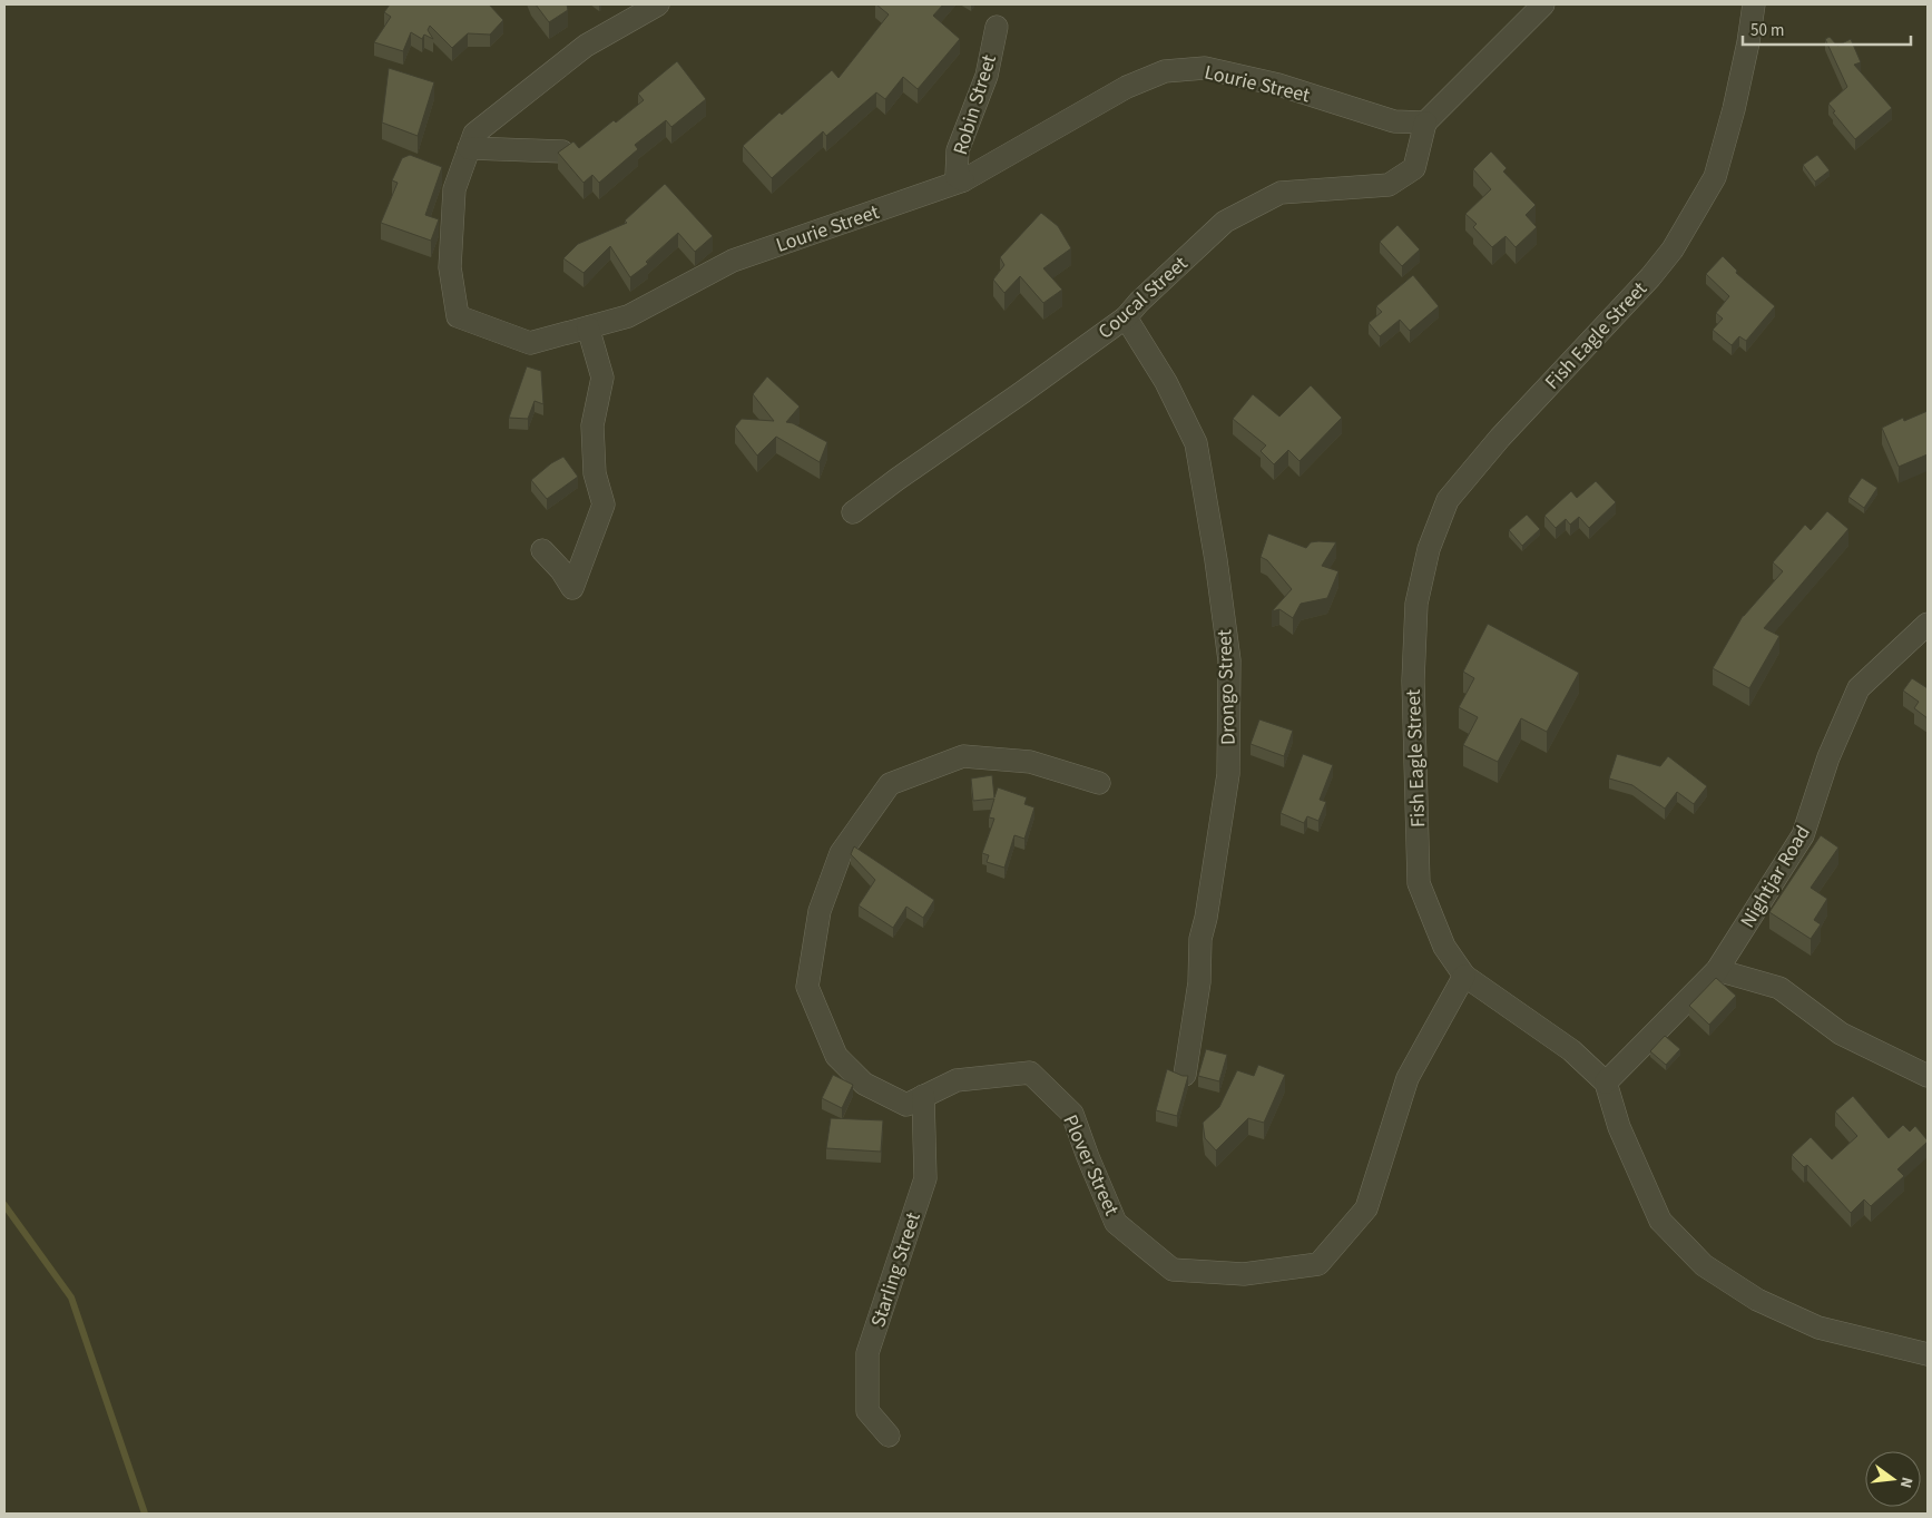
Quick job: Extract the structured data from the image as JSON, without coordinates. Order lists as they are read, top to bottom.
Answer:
{
  "streets": {
    "street": [
      "Lourie Street",
      "Robin Street",
      "Coucal Street",
      "Fish Eagle Street",
      "Drongo Street",
      "Nightjar Road",
      "Plover Street",
      "Starling Street"
    ]
  },
  "crossings": [
    ["Lourie Street", "Robin Street"],
    ["Lourie Street", "Coucal Street"],
    ["Coucal Street", "Drongo Street"],
    ["Fish Eagle Street", "Nightjar Road"],
    ["Fish Eagle Street", "Plover Street"],
    ["Plover Street", "Starling Street"]
  ],
  "scale_bar": "50 m",
  "north": "right"
}
